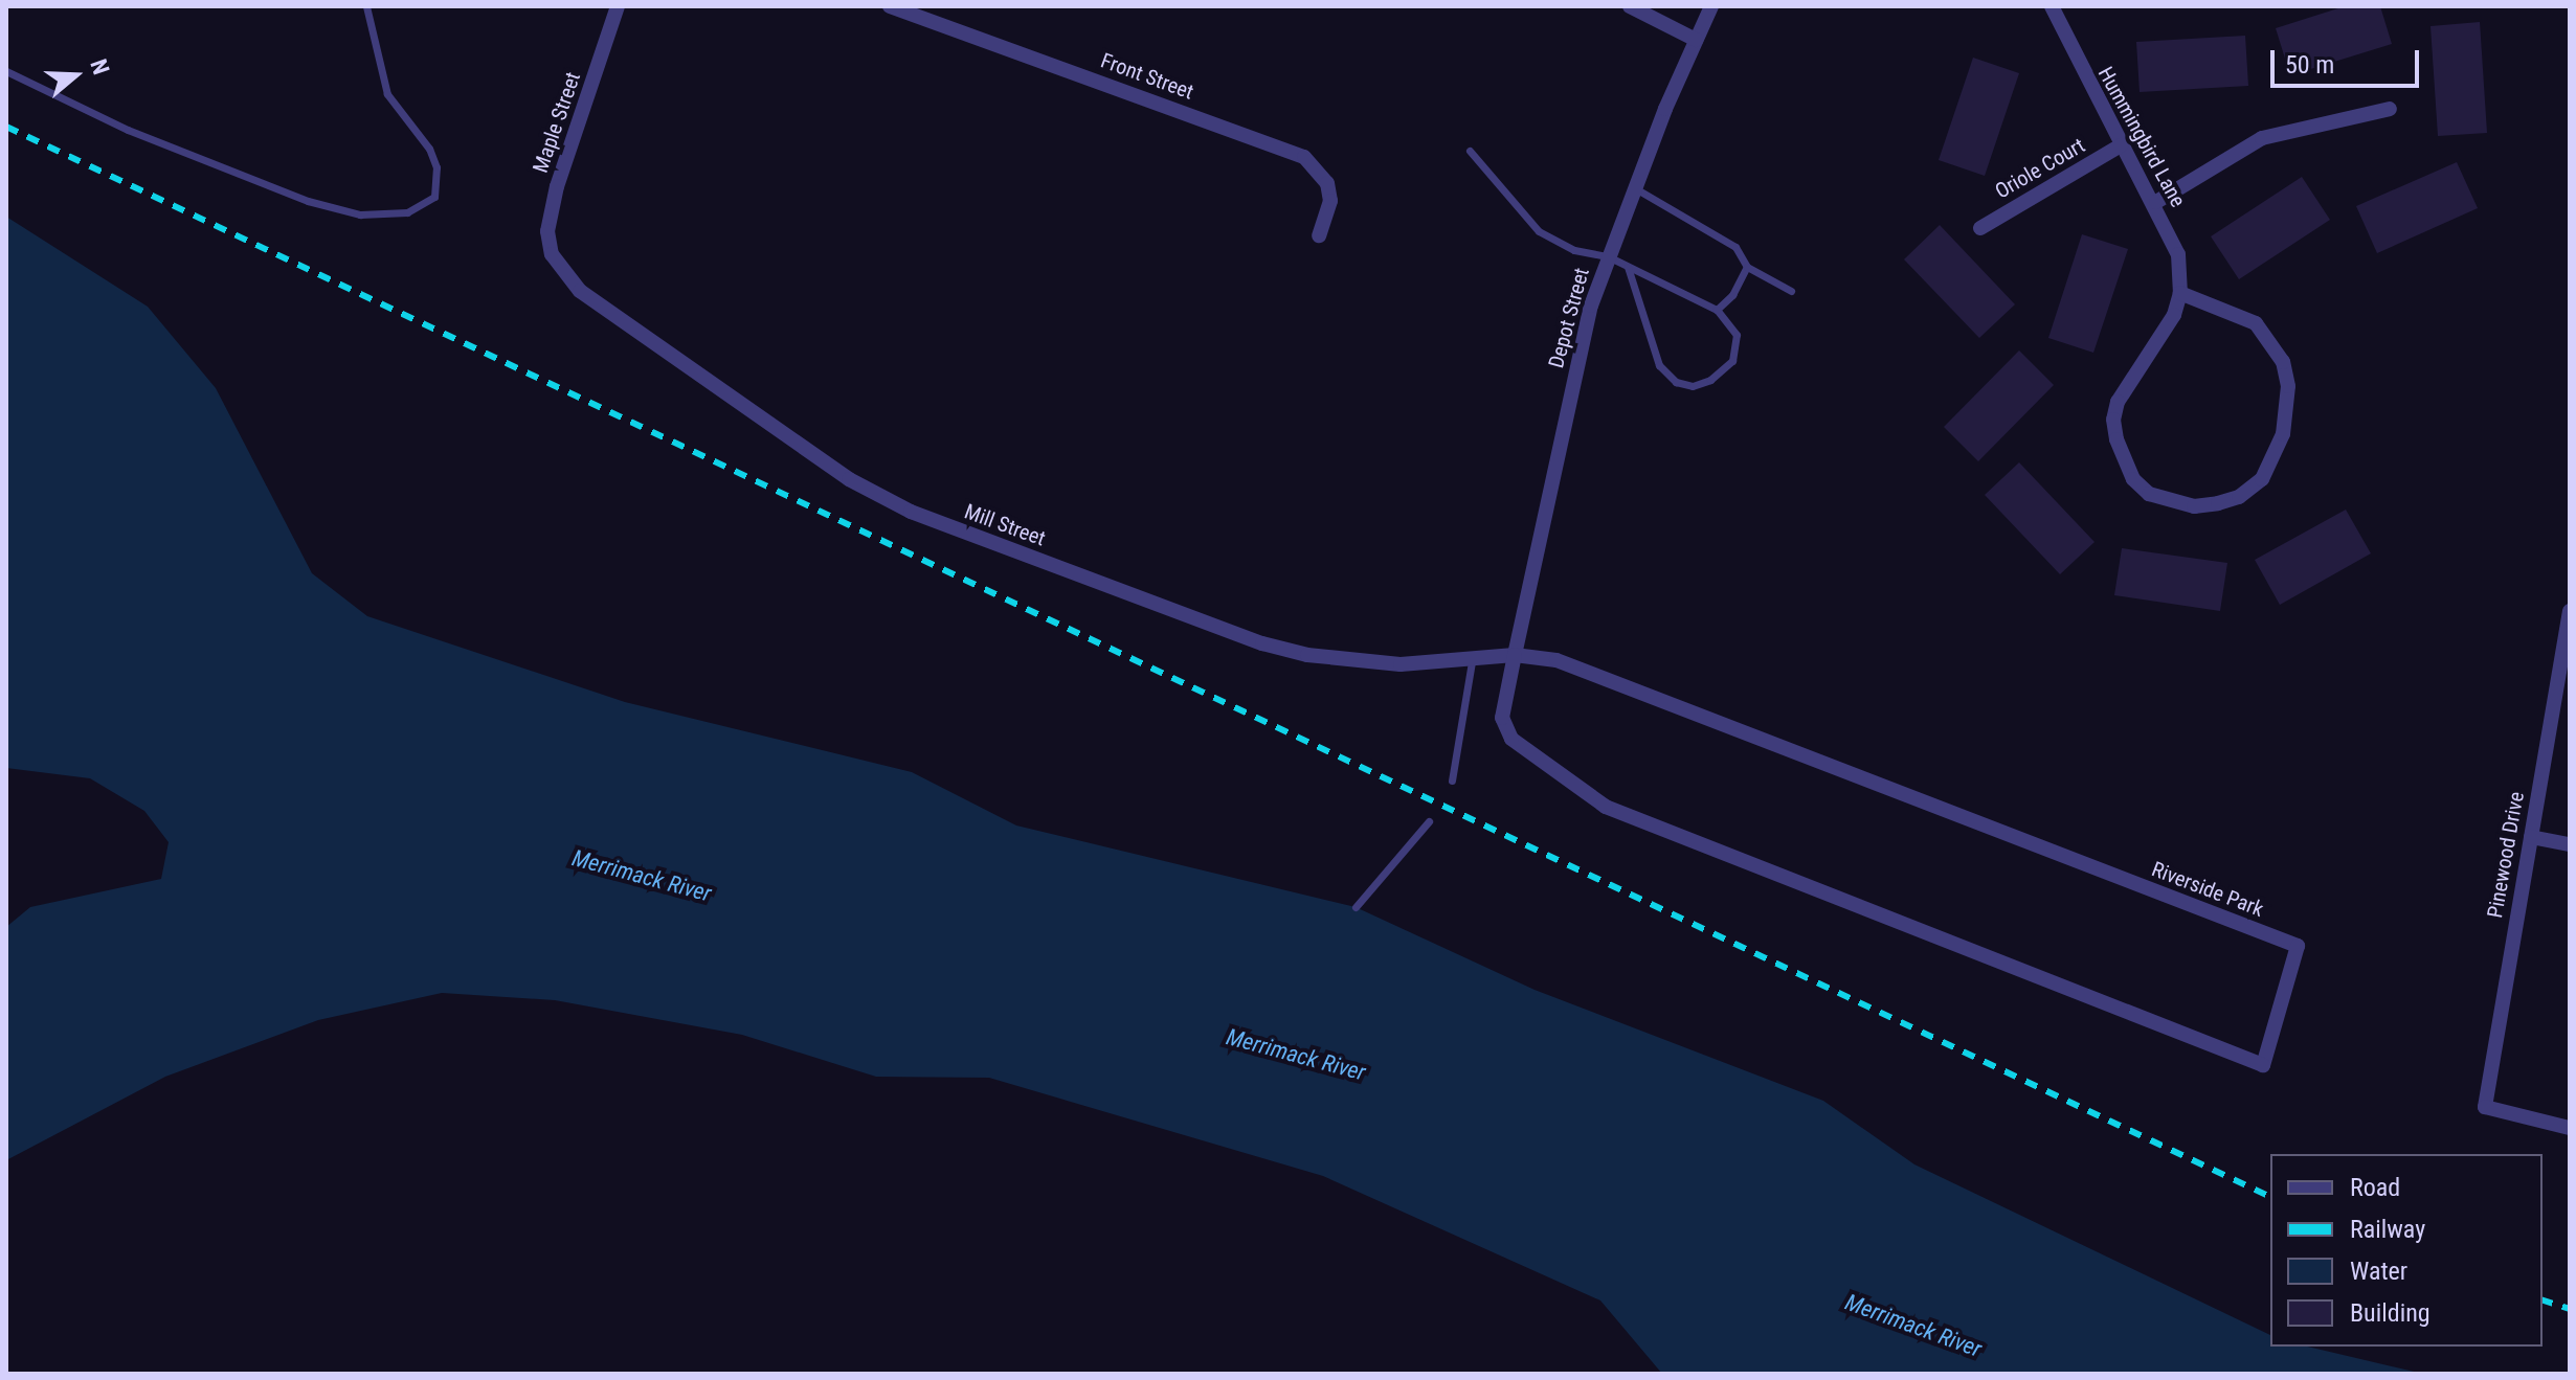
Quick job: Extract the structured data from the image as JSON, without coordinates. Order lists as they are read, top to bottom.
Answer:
{
  "streets": {
    "street": [
      "Front Street",
      "Maple Street",
      "Hummingbird Lane",
      "Oriole Court",
      "Depot Street",
      "Mill Street",
      "Pinewood Drive",
      "Riverside Park"
    ]
  },
  "crossings": [
    ["Maple Street", "Mill Street"],
    ["Hummingbird Lane", "Oriole Court"],
    ["Depot Street", "Mill Street"],
    ["Depot Street", "Riverside Park"],
    ["Mill Street", "Riverside Park"]
  ],
  "water": ["Merrimack River"],
  "legend": [
    "Road",
    "Railway",
    "Water",
    "Building"
  ],
  "scale_bar": "50 m",
  "north": "right"
}
